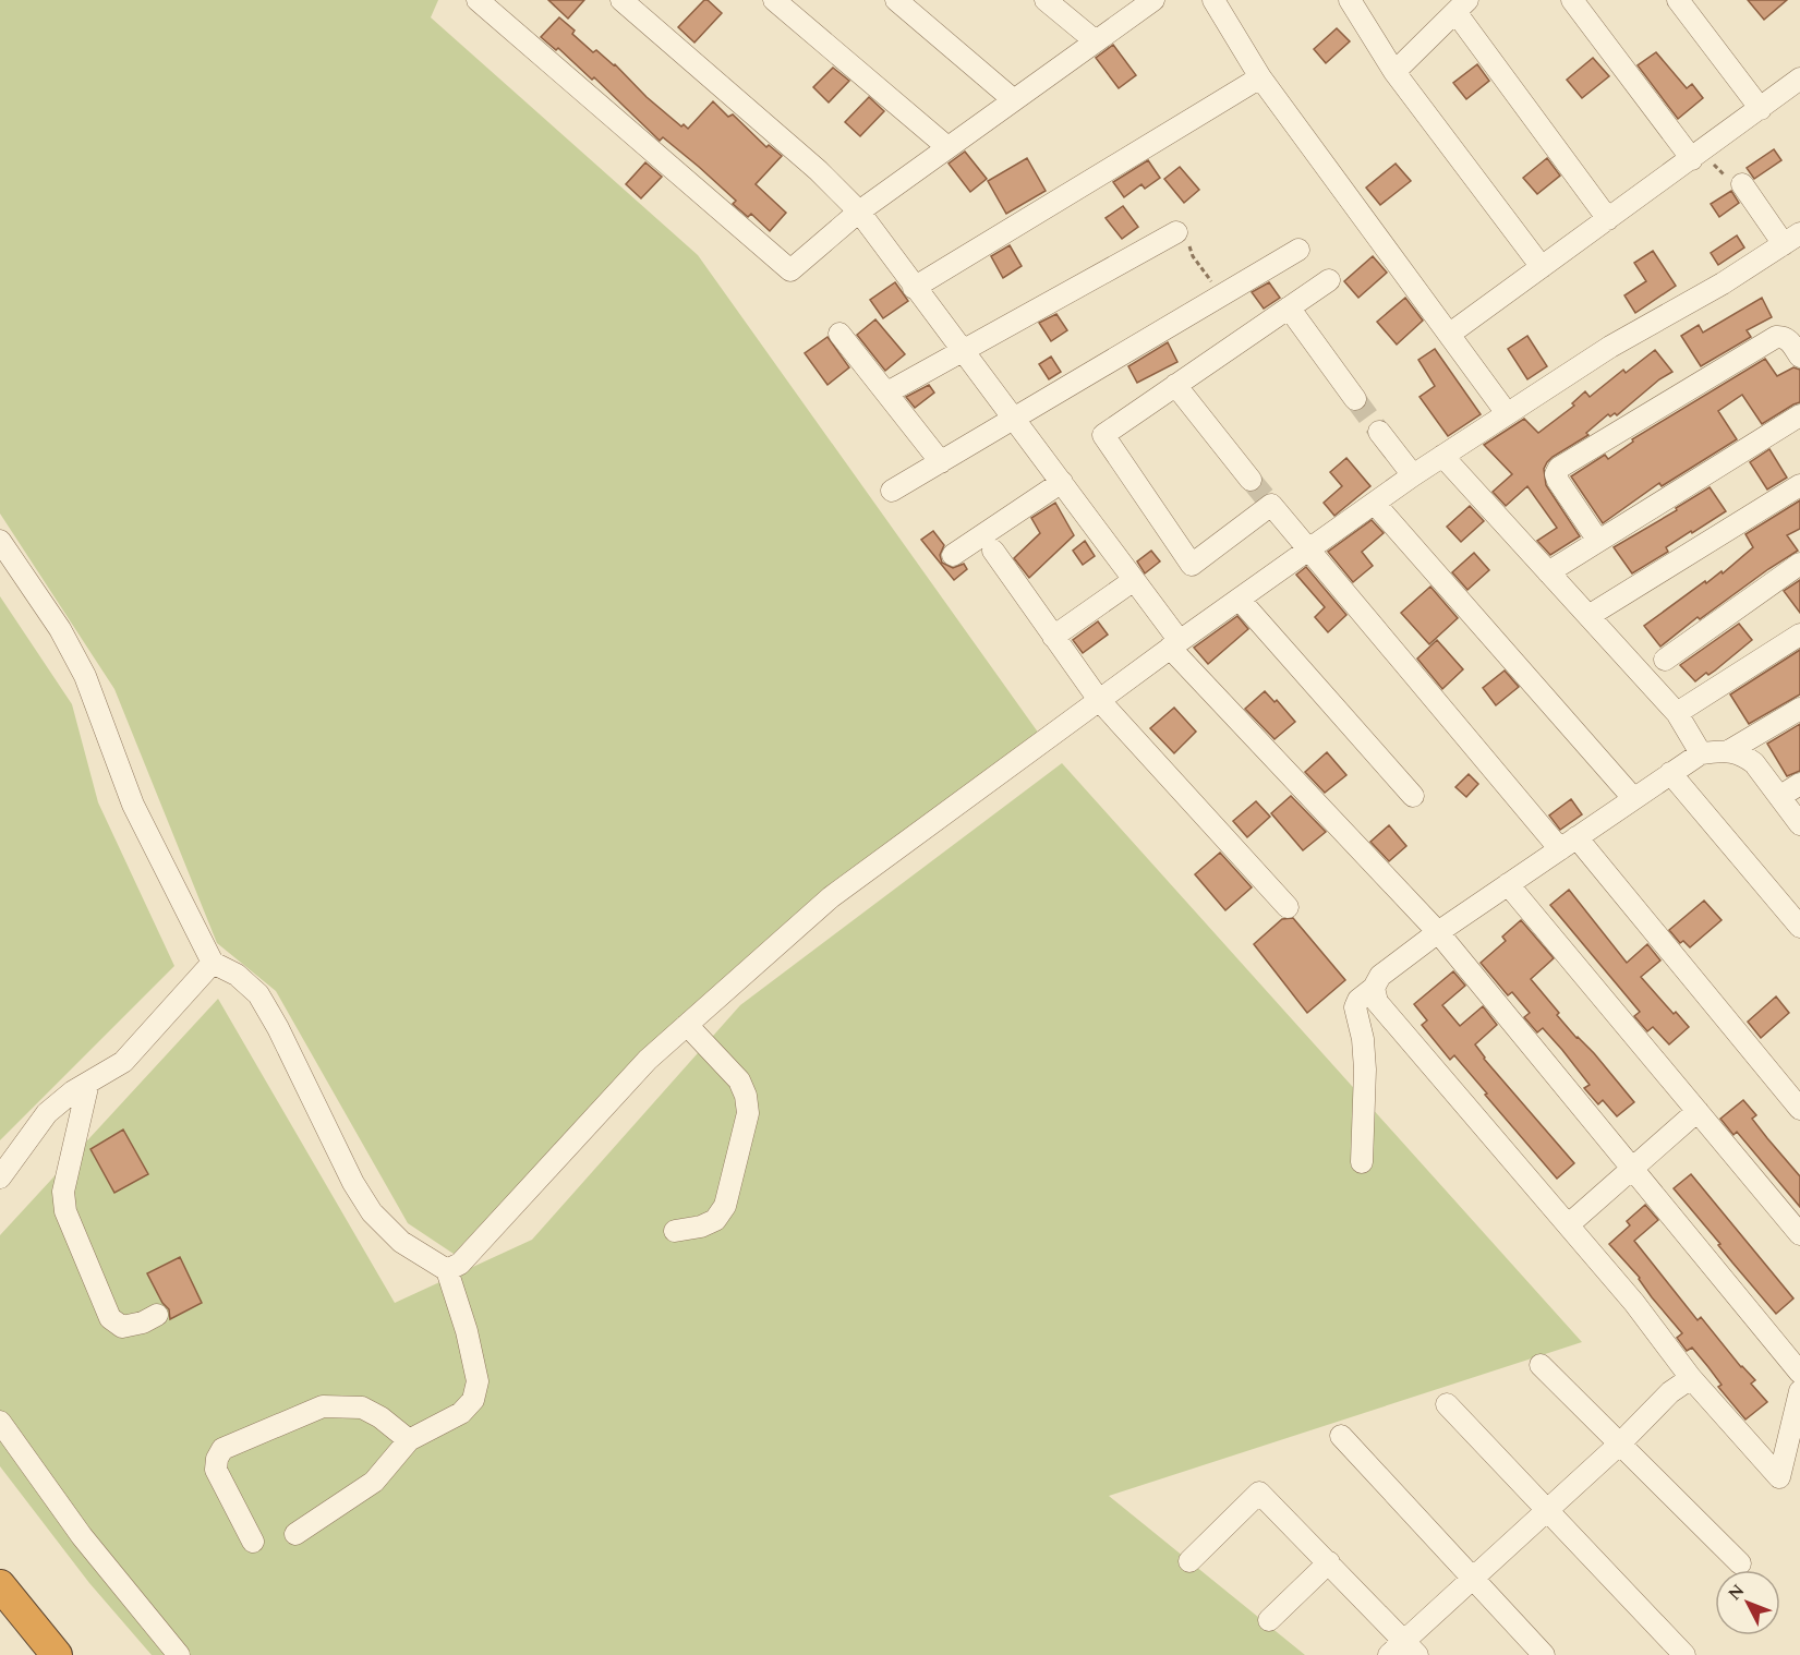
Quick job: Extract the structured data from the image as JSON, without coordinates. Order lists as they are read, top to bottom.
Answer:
{
  "north": "top left"
}
